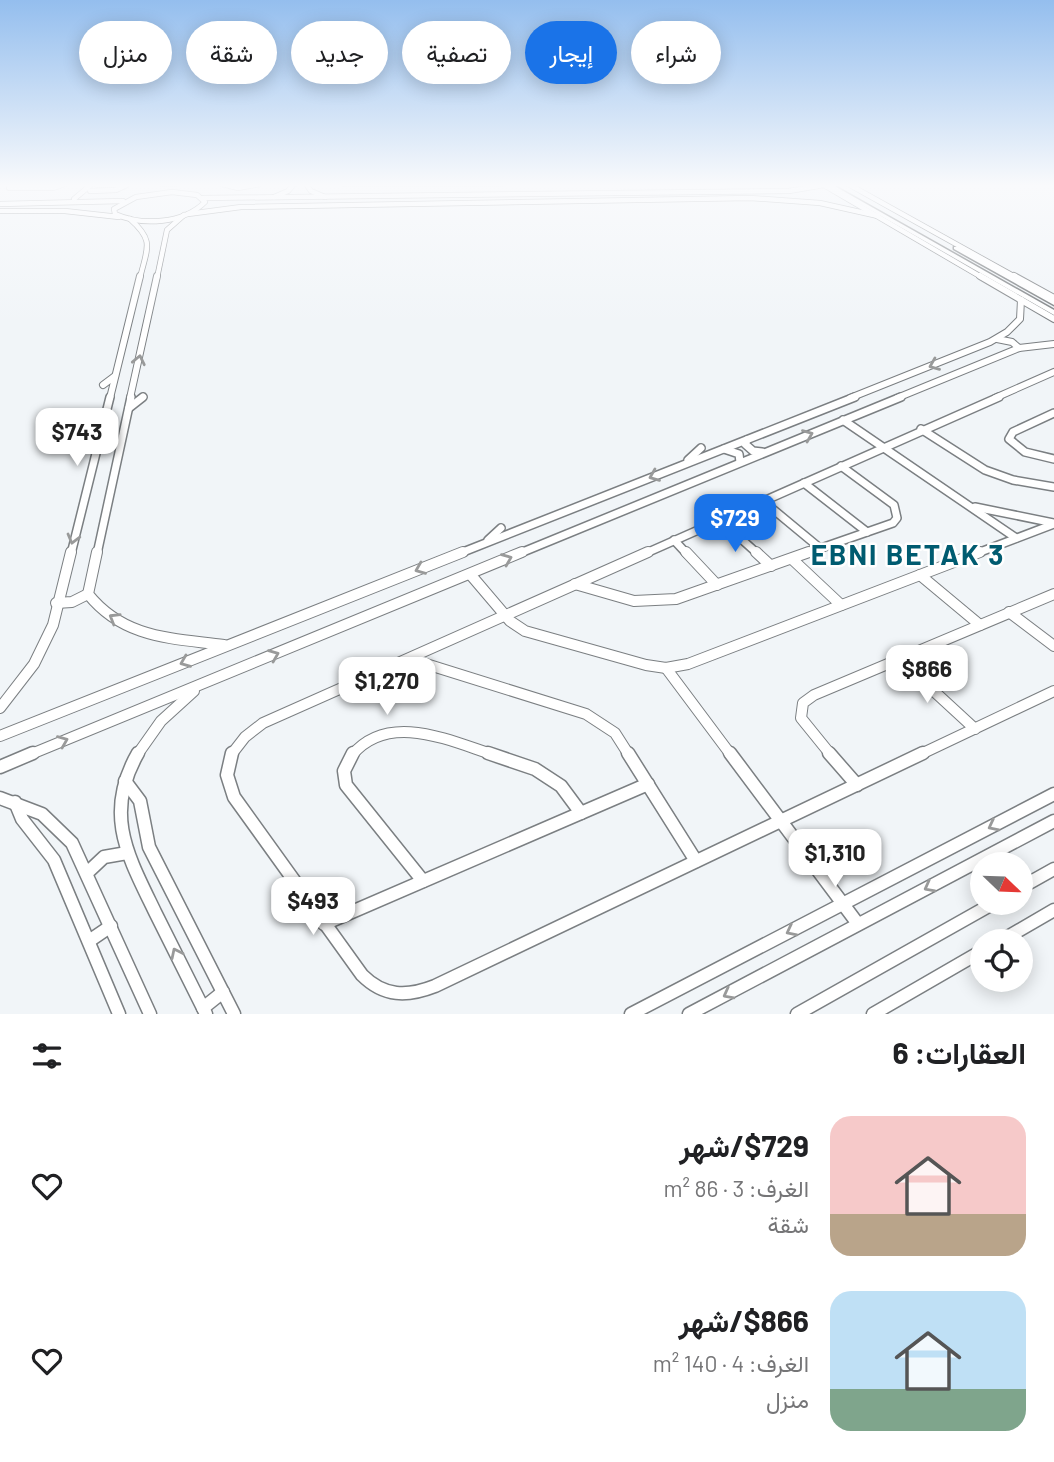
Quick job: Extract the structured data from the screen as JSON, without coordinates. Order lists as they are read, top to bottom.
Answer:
{
  "districts": ["EBNI BETAK 3"],
  "north": "bottom right",
  "page": {
    "chip": [
      "شراء",
      "إيجار",
      "تصفية",
      "جديد",
      "شقة",
      "منزل"
    ],
    "price": [
      "$743",
      "$729",
      "$866",
      "$1,270",
      "$1,310",
      "$493"
    ],
    "heading": "العقارات: 6",
    "list": [
      {
        "name": "$729/شهر",
        "note": "الغرف: 3 · 86 m² · شقة"
      },
      {
        "name": "$866/شهر",
        "note": "الغرف: 4 · 140 m² · منزل"
      }
    ]
  }
}
